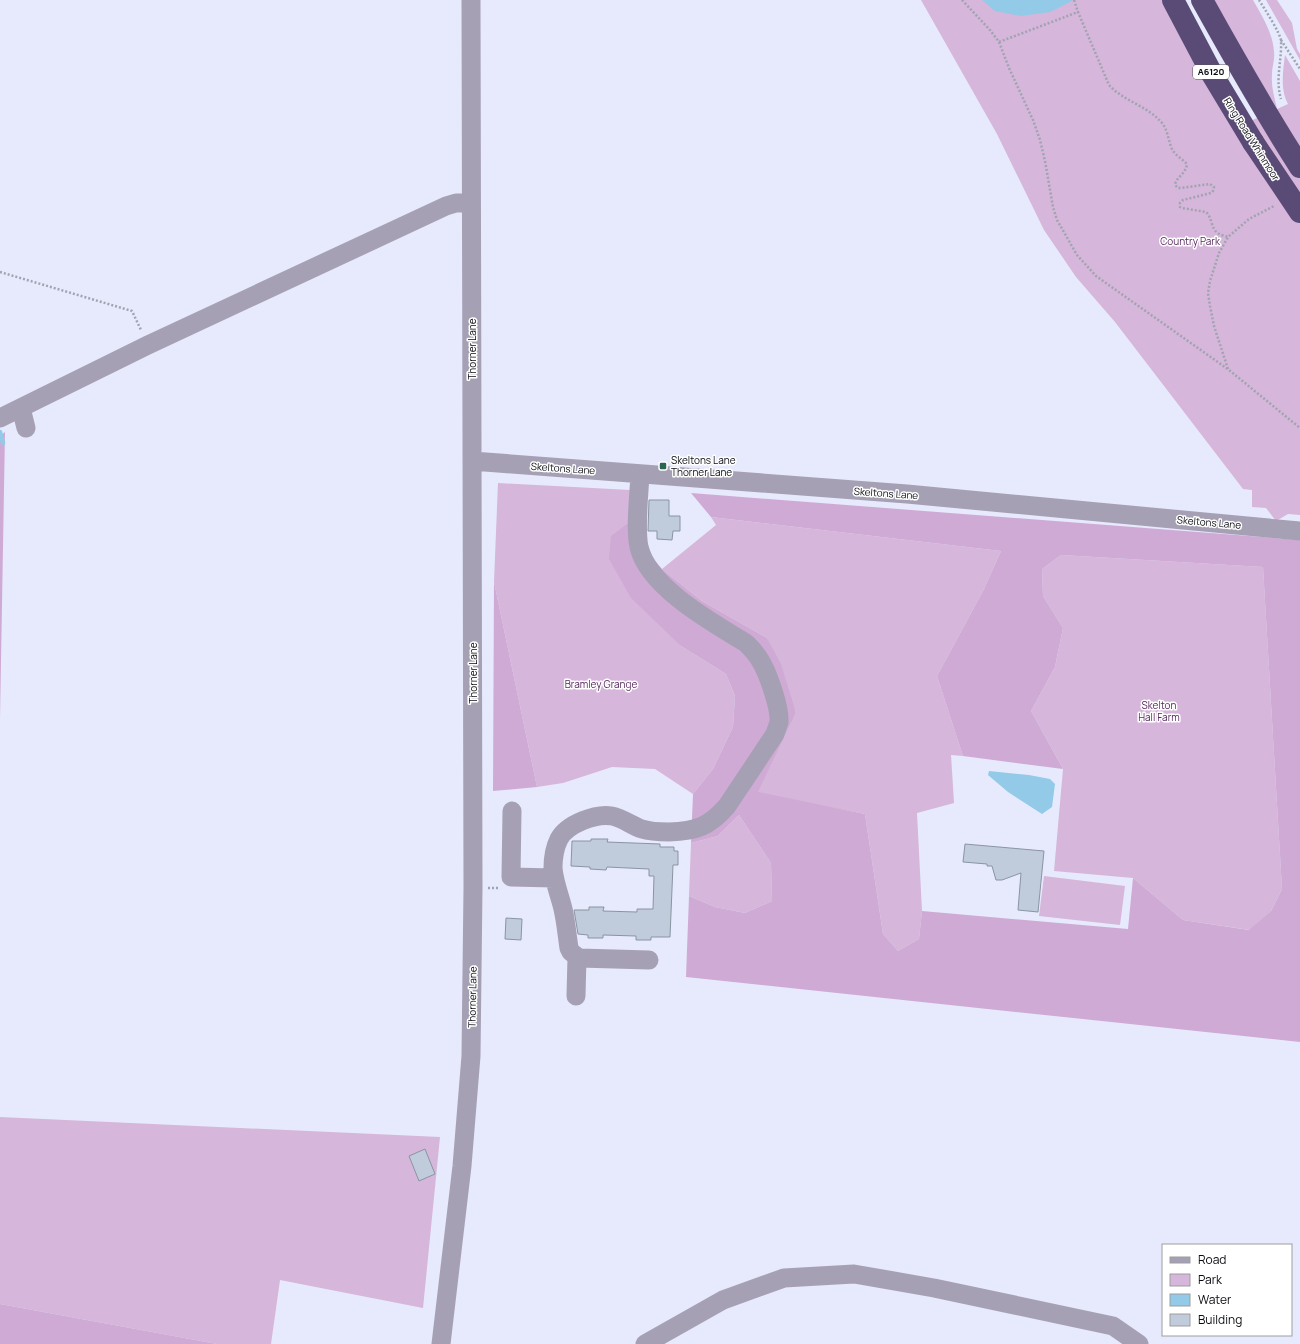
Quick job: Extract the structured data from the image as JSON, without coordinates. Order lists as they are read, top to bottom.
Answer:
{
  "streets": {
    "highway": ["A6120", "Ring Road Whinmoor"],
    "street": ["Thorner Lane", "Skeltons Lane"]
  },
  "crossings": [
    ["Thorner Lane", "Skeltons Lane"]
  ],
  "parks": ["Country Park", "Bramley Grange", "Skelton Hall Farm"],
  "places": {
    "transit": ["Skeltons Lane Thorner Lane"]
  },
  "legend": [
    "Road",
    "Park",
    "Water",
    "Building"
  ]
}
